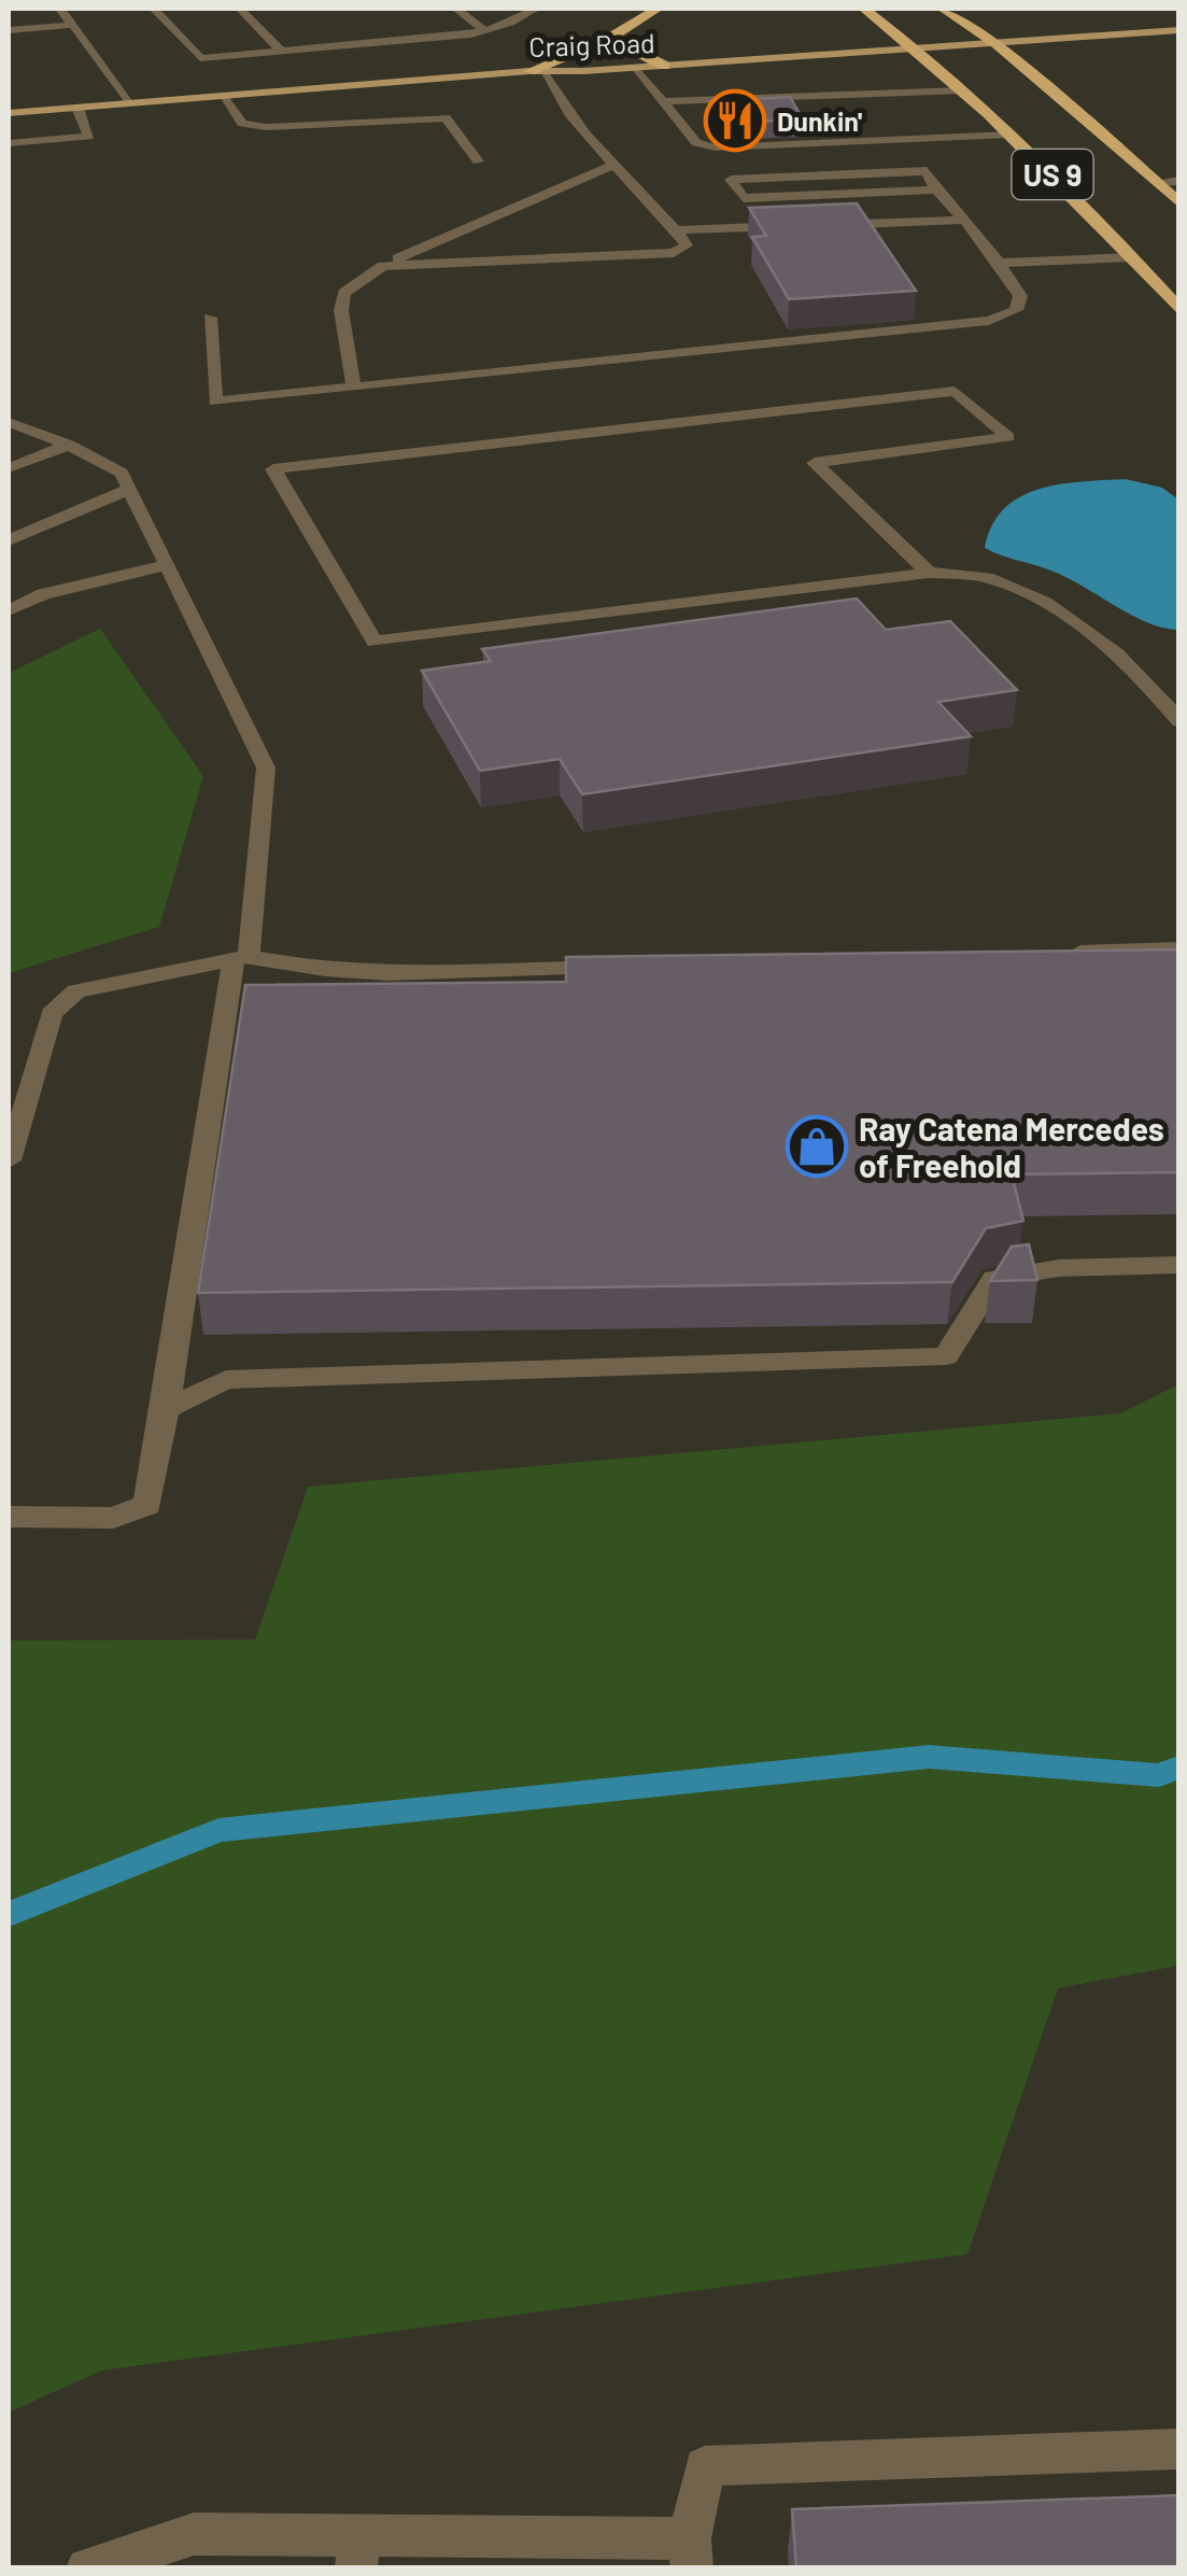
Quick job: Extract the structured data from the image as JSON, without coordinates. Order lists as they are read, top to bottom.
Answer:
{
  "streets": {
    "highway": ["US 9"],
    "main road": ["Craig Road"]
  },
  "crossings": [
    ["Craig Road", "US 9"]
  ],
  "places": {
    "restaurant": ["Dunkin'"],
    "shop": ["Ray Catena Mercedes of Freehold"]
  }
}
